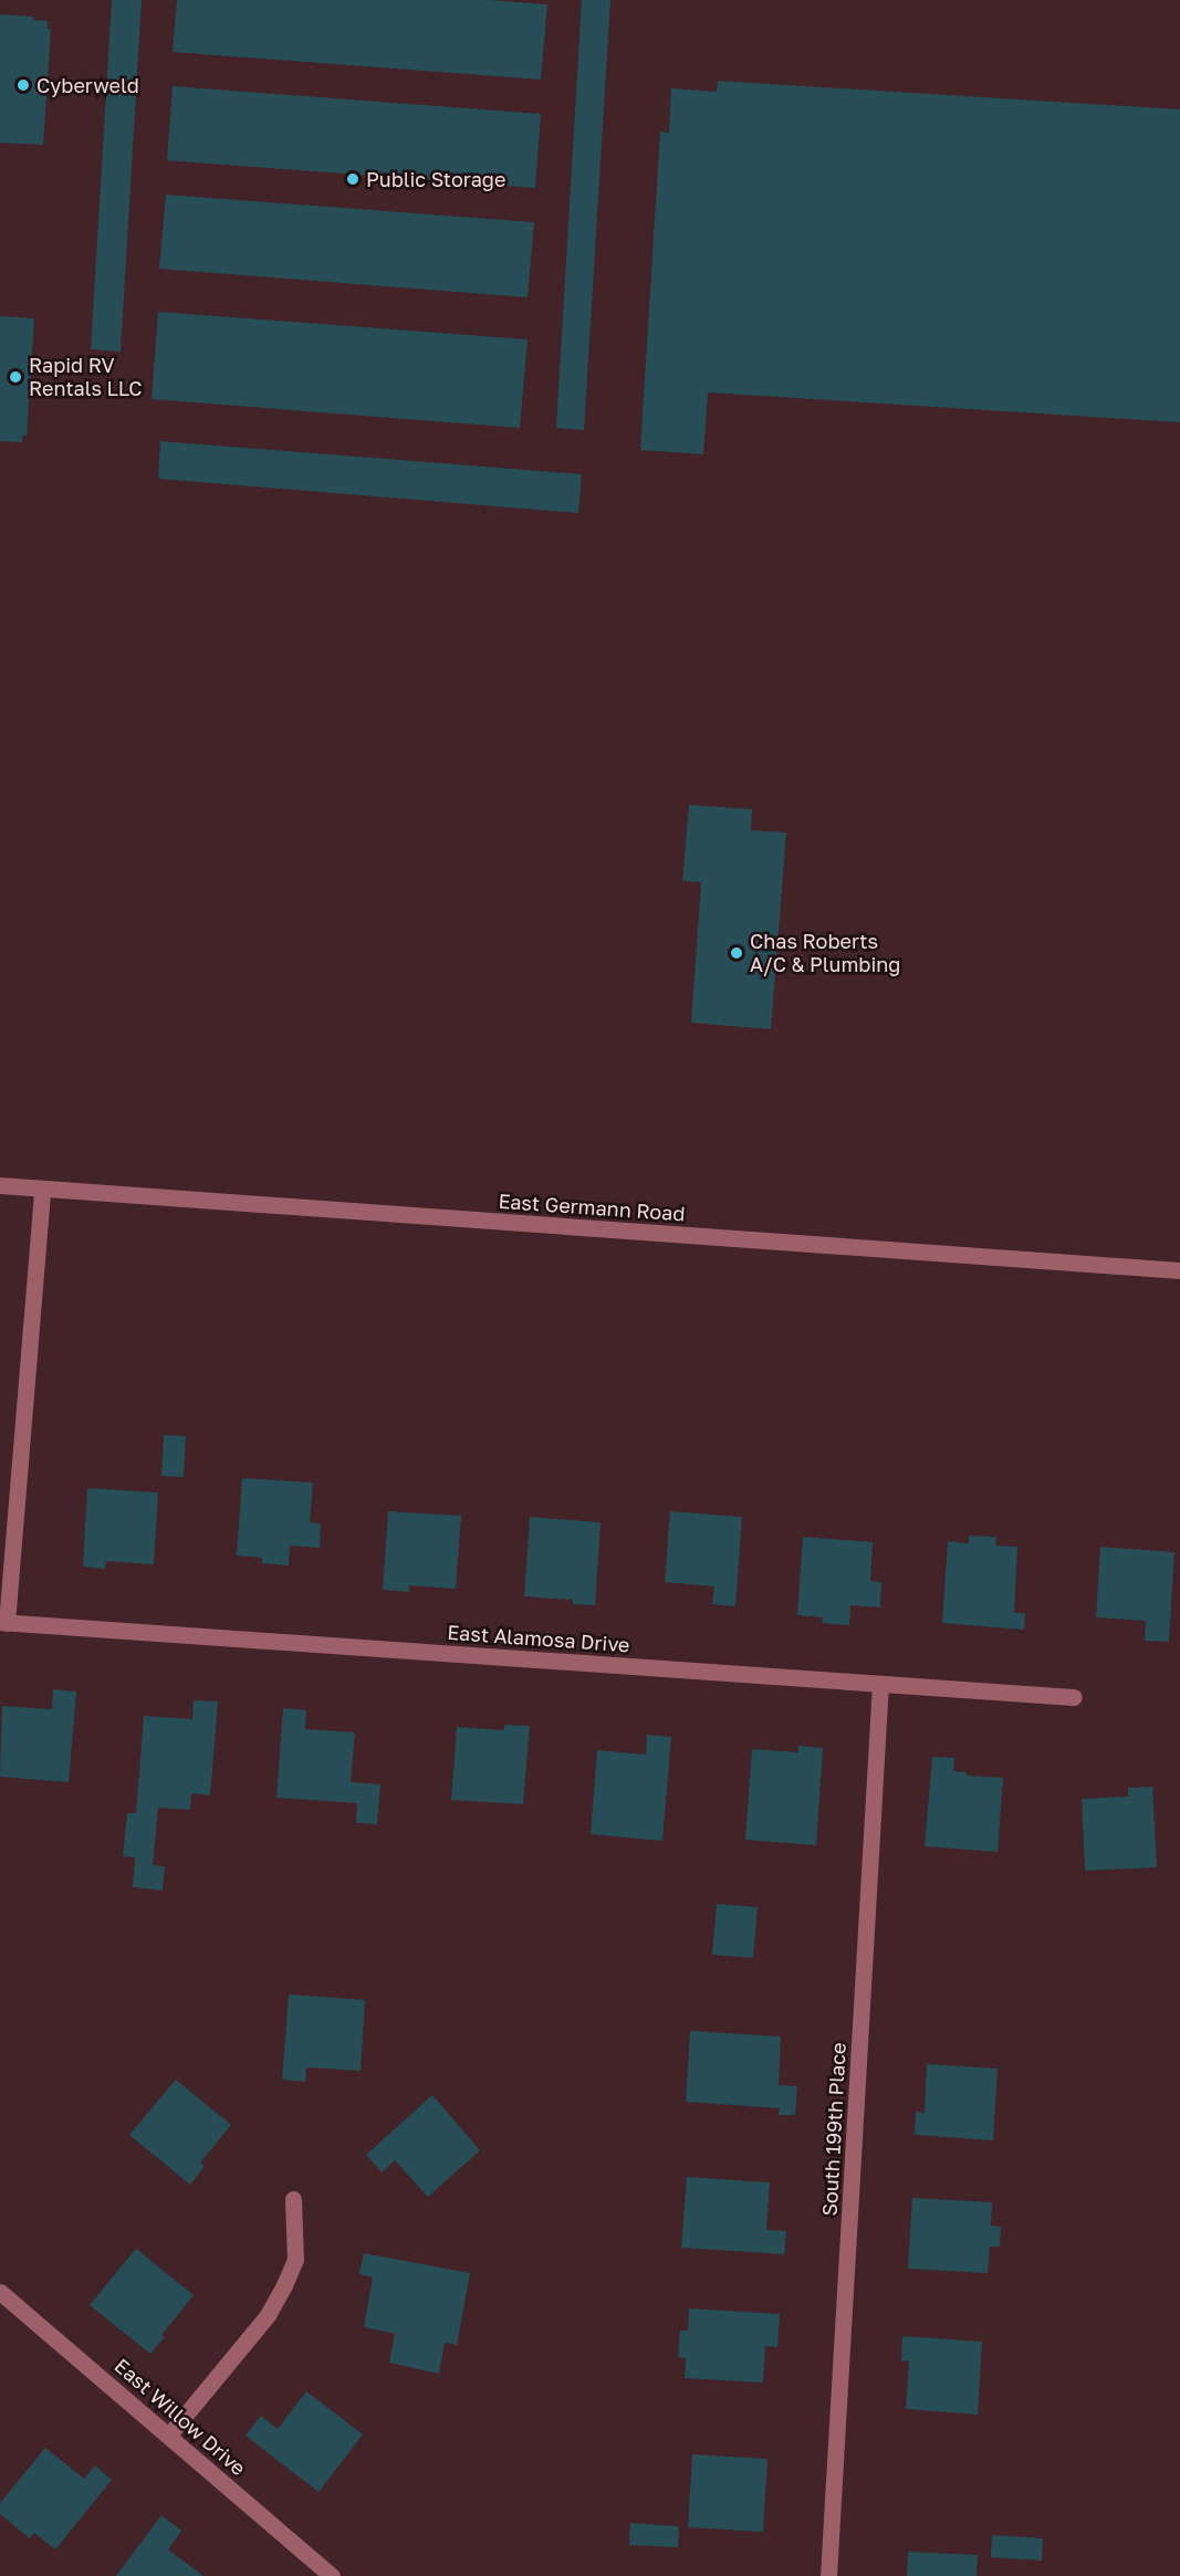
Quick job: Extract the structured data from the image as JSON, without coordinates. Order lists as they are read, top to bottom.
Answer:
{
  "streets": {
    "street": [
      "East Germann Road",
      "East Alamosa Drive",
      "South 199th Place",
      "East Willow Drive"
    ]
  },
  "crossings": [
    ["East Alamosa Drive", "South 199th Place"]
  ],
  "places": [
    "Cyberweld",
    "Public Storage",
    "Rapid RV Rentals LLC",
    "Chas Roberts A/C & Plumbing"
  ]
}
